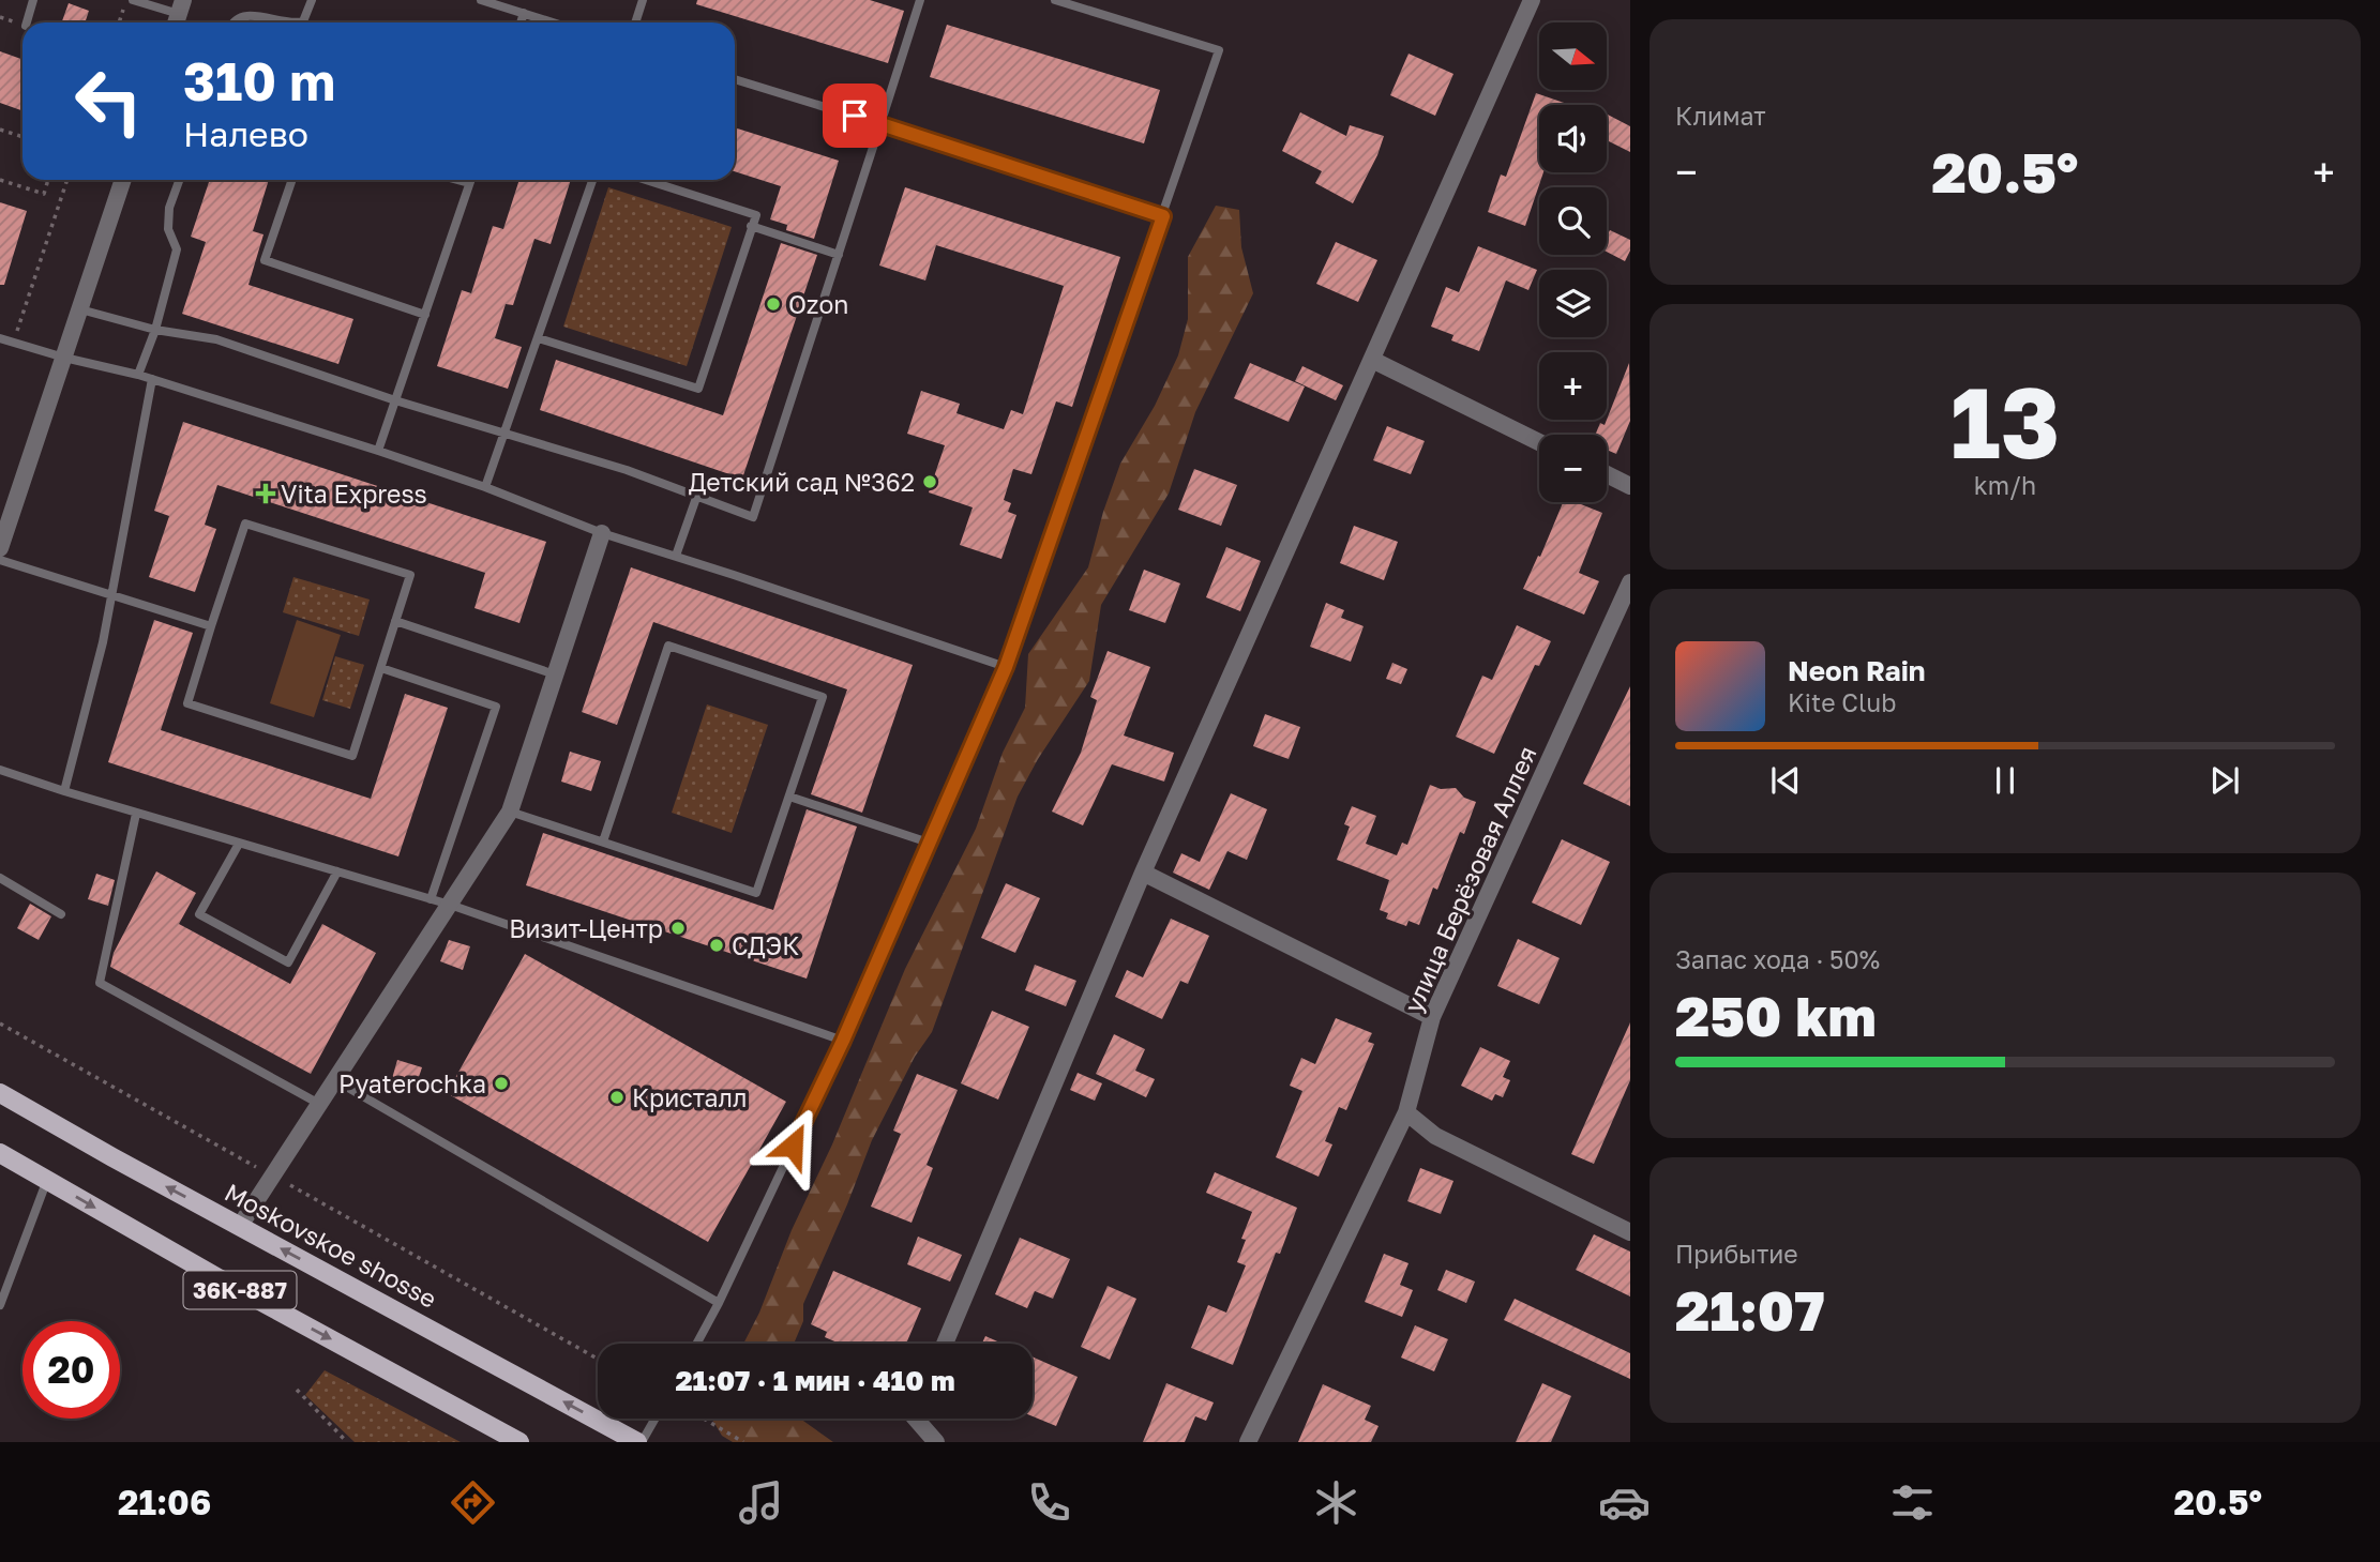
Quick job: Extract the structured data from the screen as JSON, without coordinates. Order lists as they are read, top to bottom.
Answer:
{
  "streets": {
    "main road": ["Moskovskoe shosse", "36К-887"],
    "street": ["улица Берёзовая Аллея"]
  },
  "places": {
    "other": [
      "Ozon",
      "Детский сад №362",
      "Визит-Центр",
      "СДЭК",
      "Pyaterochka",
      "Кристалл"
    ],
    "health": ["Vita Express"]
  },
  "north": "right",
  "page": {
    "tile": [
      "Климат",
      ["13", "km/h"],
      ["Запас хода · 50%", "250 km"],
      ["Прибытие", "21:07"]
    ],
    "map_buttons": ["+", "−"],
    "turn": ["310 m", "Налево"],
    "heat": ["−", "20.5°", "+"],
    "song": ["Neon Rain", "Kite Club"],
    "limit": "20",
    "trip": "21:07 · 1 мин · 410 m",
    "tabs": ["21:06", "20.5°"]
  }
}
